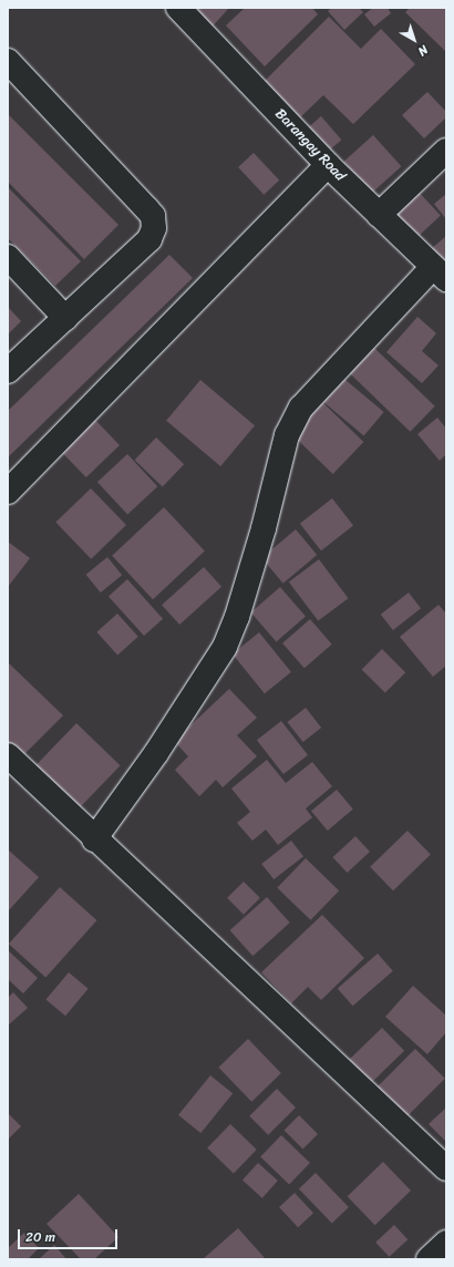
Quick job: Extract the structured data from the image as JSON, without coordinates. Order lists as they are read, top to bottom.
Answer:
{
  "streets": {
    "street": ["Barangay Road"]
  },
  "scale_bar": "20 m",
  "north": "bottom right"
}
